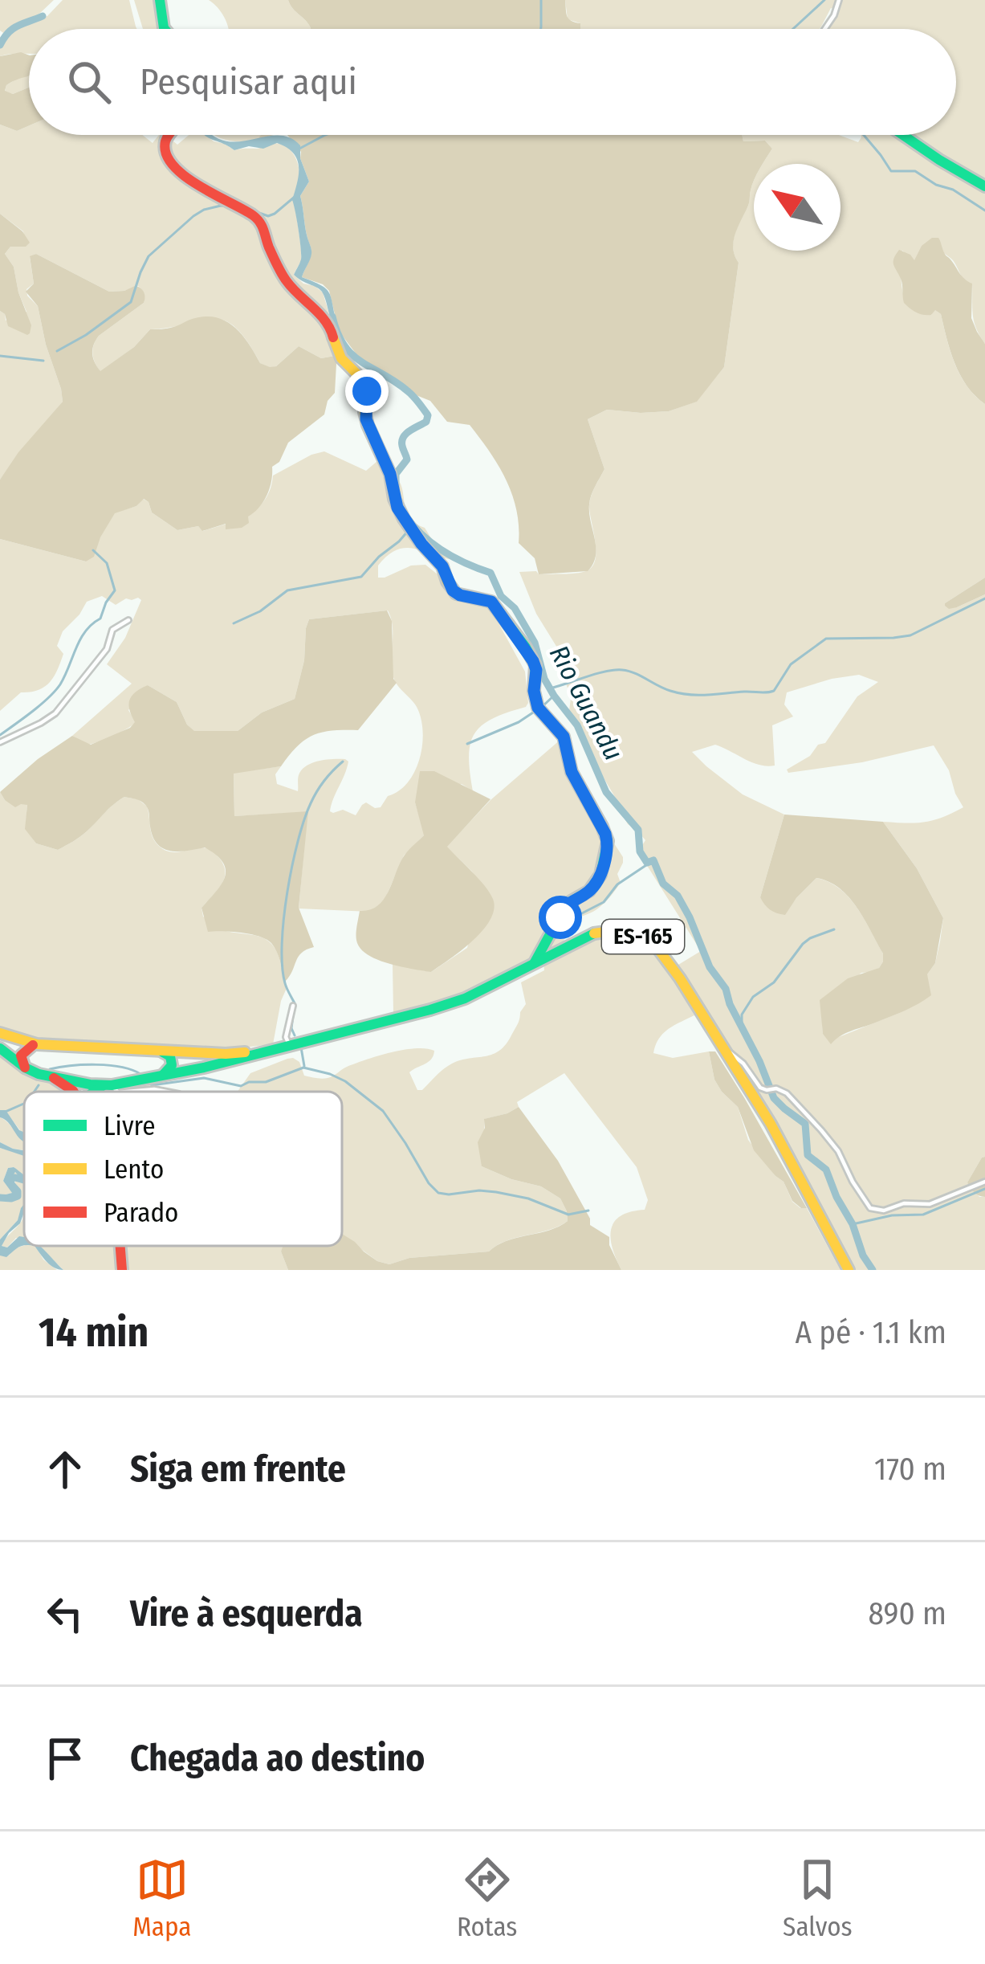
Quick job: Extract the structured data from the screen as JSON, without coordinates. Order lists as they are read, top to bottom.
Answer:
{
  "streets": {
    "main road": ["ES-165"]
  },
  "water": ["Rio Guandu"],
  "legend": ["Livre", "Lento", "Parado"],
  "north": "top left",
  "page": {
    "search": "Pesquisar aqui",
    "heading": ["14 min", "A pé · 1.1 km"],
    "list": [
      ["Siga em frente", "170 m"],
      ["Vire à esquerda", "890 m"],
      "Chegada ao destino"
    ],
    "nav": ["Mapa", "Rotas", "Salvos"]
  }
}
